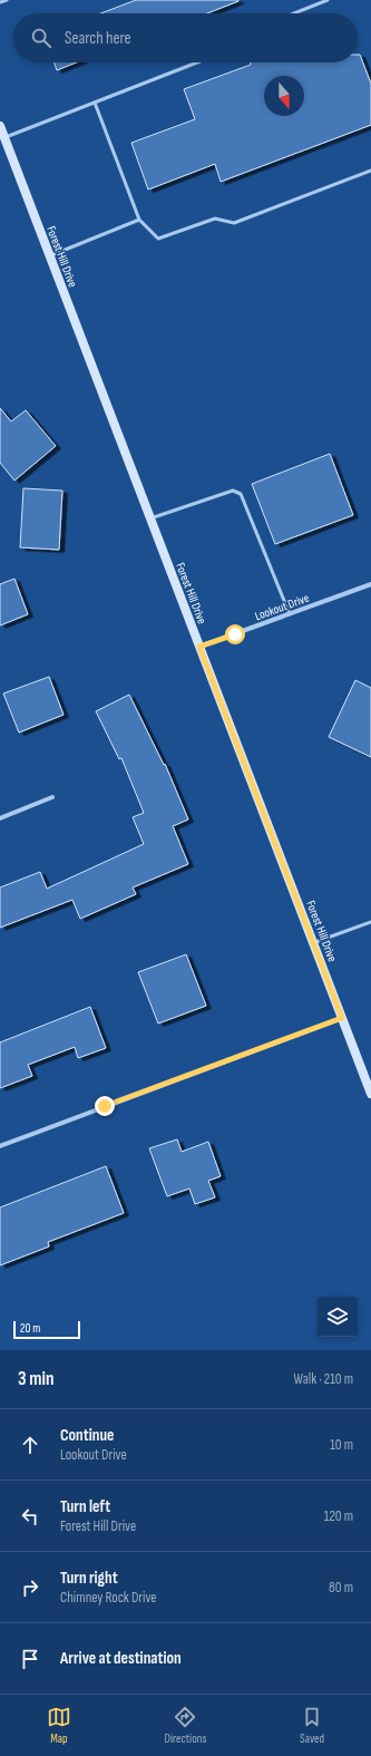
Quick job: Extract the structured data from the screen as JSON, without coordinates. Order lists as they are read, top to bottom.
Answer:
{
  "streets": {
    "main road": ["Forest Hill Drive"],
    "street": ["Lookout Drive"]
  },
  "crossings": [
    ["Forest Hill Drive", "Lookout Drive"]
  ],
  "scale_bar": "20 m",
  "north": "bottom",
  "page": {
    "search": "Search here",
    "scale": "20 m",
    "heading": ["3 min", "Walk · 210 m"],
    "list": [
      ["Continue", "Lookout Drive", "10 m"],
      ["Turn left", "Forest Hill Drive", "120 m"],
      ["Turn right", "Chimney Rock Drive", "80 m"],
      "Arrive at destination"
    ],
    "nav": ["Map", "Directions", "Saved"]
  }
}
